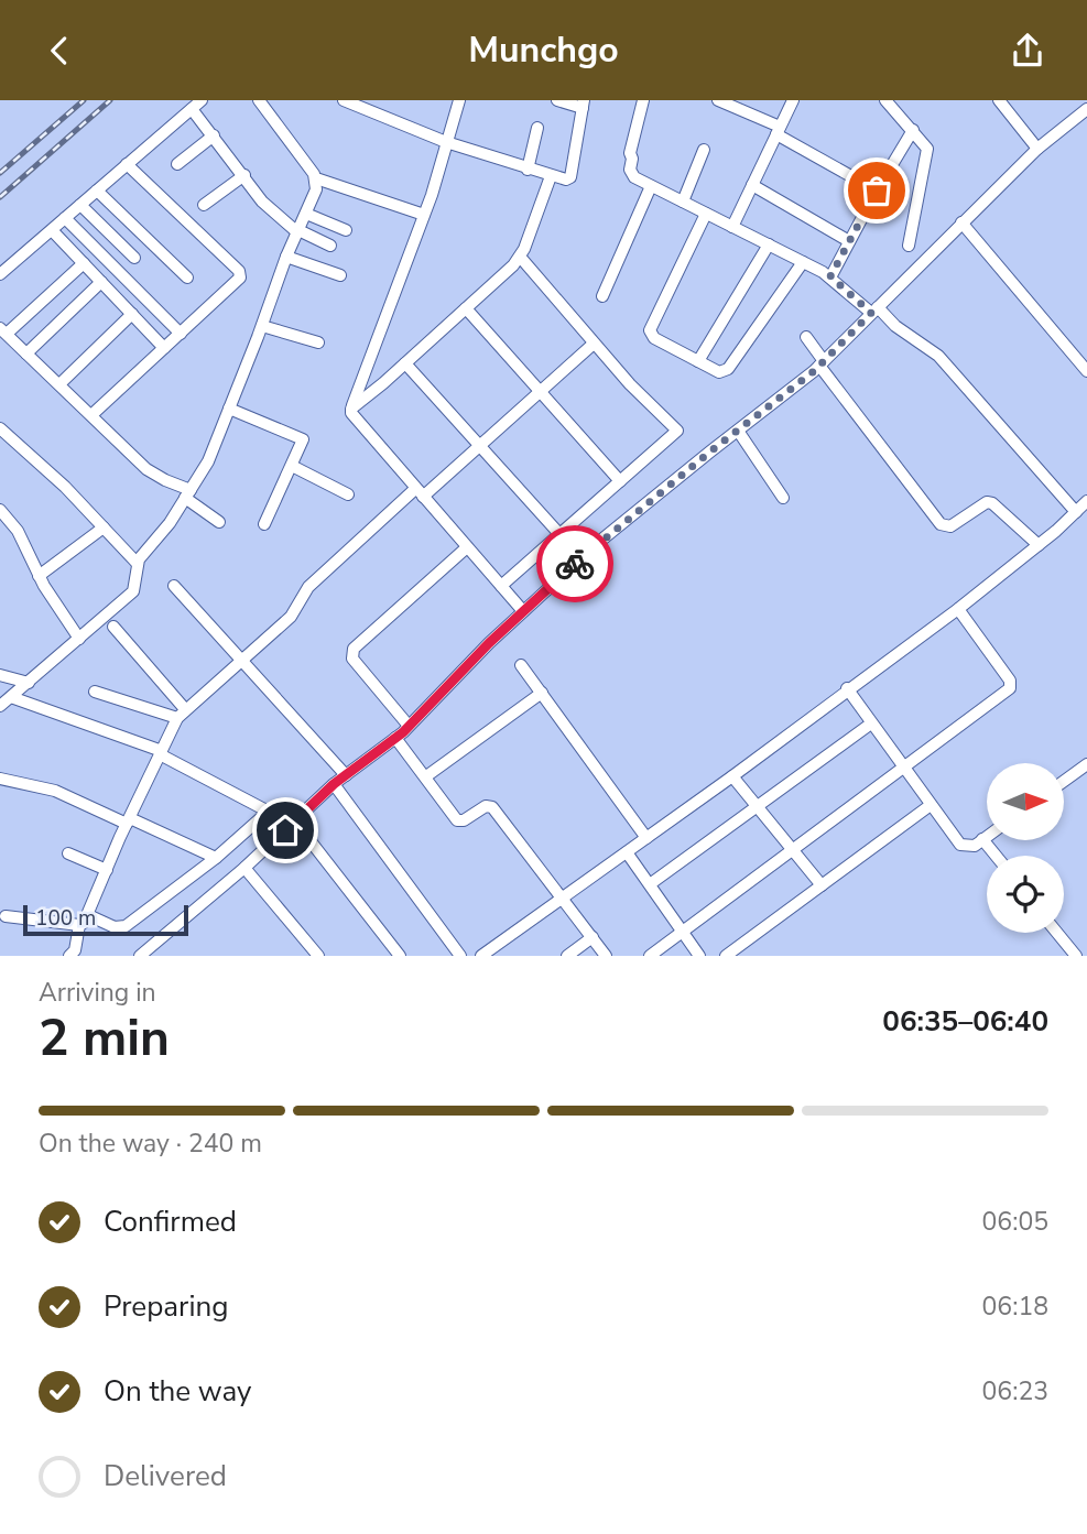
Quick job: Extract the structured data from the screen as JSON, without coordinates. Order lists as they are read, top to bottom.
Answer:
{
  "scale_bar": "100 m",
  "north": "right",
  "page": {
    "header": "Munchgo",
    "scale": "100 m",
    "heading": ["2 min", "Arriving in", "06:35–06:40"],
    "bar": "On the way · 240 m",
    "list": [
      ["Confirmed", "06:05"],
      ["Preparing", "06:18"],
      ["On the way", "06:23"],
      "Delivered"
    ]
  }
}
